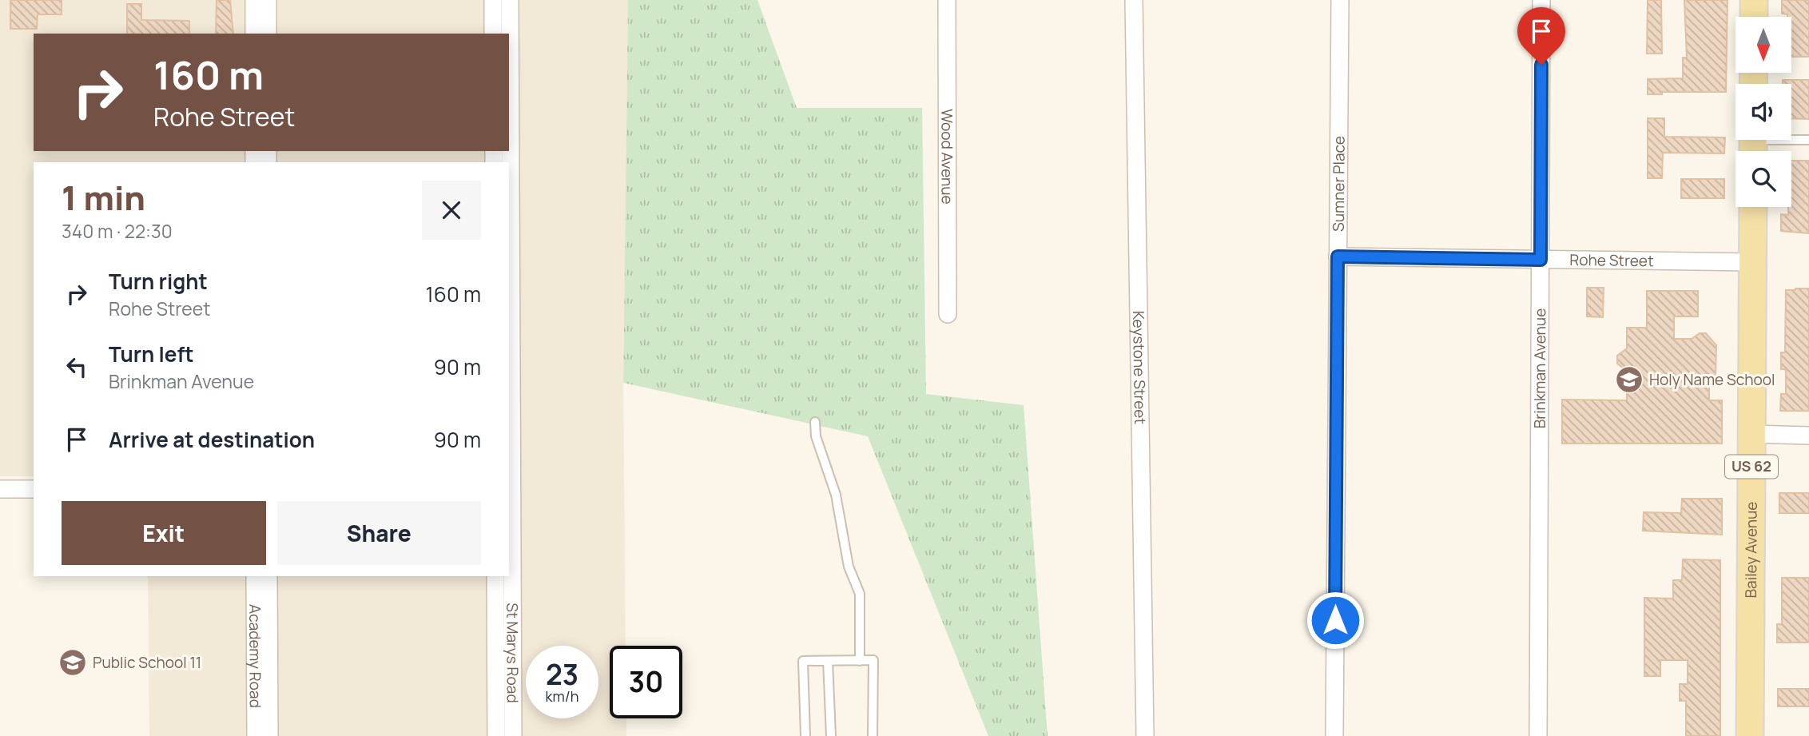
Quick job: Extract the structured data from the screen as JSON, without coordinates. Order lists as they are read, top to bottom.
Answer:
{
  "streets": {
    "main road": ["US 62", "Bailey Avenue"],
    "street": [
      "Wood Avenue",
      "Sumner Place",
      "Rohe Street",
      "Brinkman Avenue",
      "Keystone Street",
      "St Marys Road",
      "Academy Road"
    ]
  },
  "crossings": [
    ["Sumner Place", "Rohe Street"],
    ["Rohe Street", "Brinkman Avenue"],
    ["Rohe Street", "Bailey Avenue"]
  ],
  "places": {
    "school or university": ["Holy Name School", "Public School 11"]
  },
  "north": "bottom",
  "page": {
    "turn": ["160 m", "Rohe Street"],
    "heading": ["1 min", "340 m · 22:30"],
    "list": [
      {
        "name": "Turn right",
        "note": "Rohe Street",
        "value": "160 m"
      },
      {
        "name": "Turn left",
        "note": "Brinkman Avenue",
        "value": "90 m"
      },
      {
        "name": "Arrive at destination",
        "value": "90 m"
      }
    ],
    "buttons": ["Exit", "Share"],
    "speed": "23 km/h",
    "limit": "30"
  }
}
